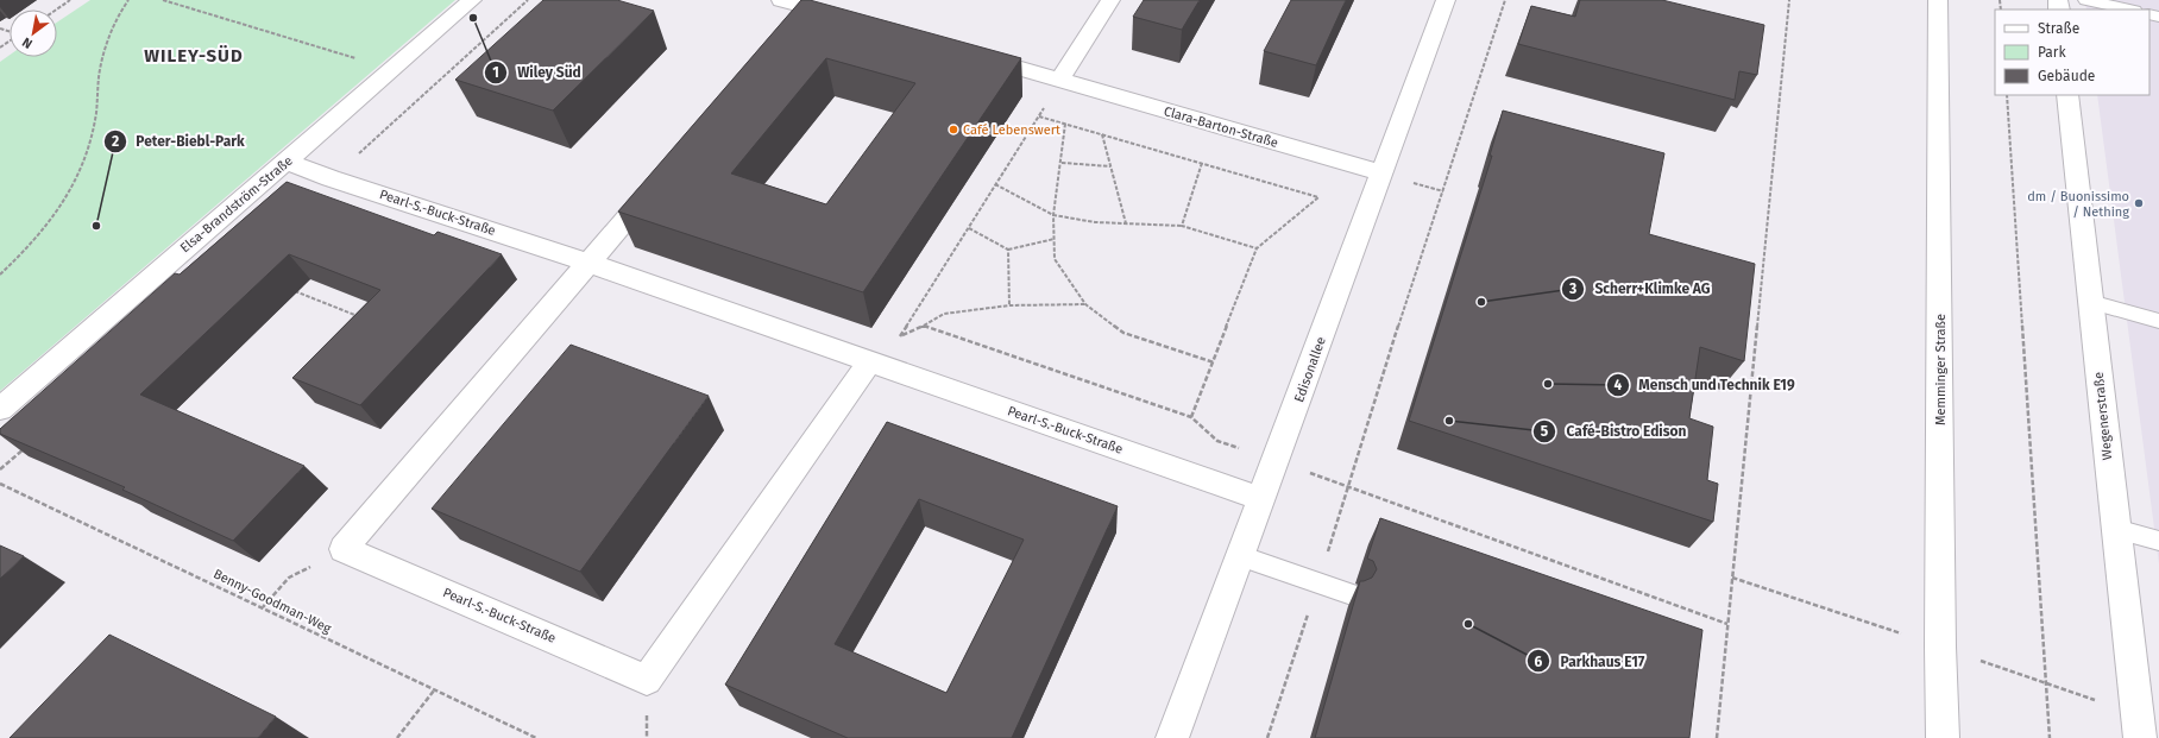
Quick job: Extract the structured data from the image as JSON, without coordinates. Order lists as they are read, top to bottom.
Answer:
{
  "streets": {
    "street": [
      "Clara-Barton-Straße",
      "Elsa-Brandström-Straße",
      "Pearl-S.-Buck-Straße",
      "Edisonallee",
      "Memminger Straße",
      "Wegenerstraße"
    ],
    "path": ["Benny-Goodman-Weg"]
  },
  "crossings": [
    ["Clara-Barton-Straße", "Edisonallee"],
    ["Elsa-Brandström-Straße", "Pearl-S.-Buck-Straße"],
    ["Pearl-S.-Buck-Straße", "Edisonallee"]
  ],
  "districts": ["WILEY-SÜD"],
  "places": [
    "Wiley Süd",
    "Café Lebenswert",
    "dm / Buonissimo / Nething",
    "Peter-Biebl-Park",
    "Scherr+Klimke AG",
    "Mensch und Technik E19",
    "Café-Bistro Edison",
    "Parkhaus E17"
  ],
  "legend": ["Straße", "Park", "Gebäude"],
  "north": "bottom left"
}
